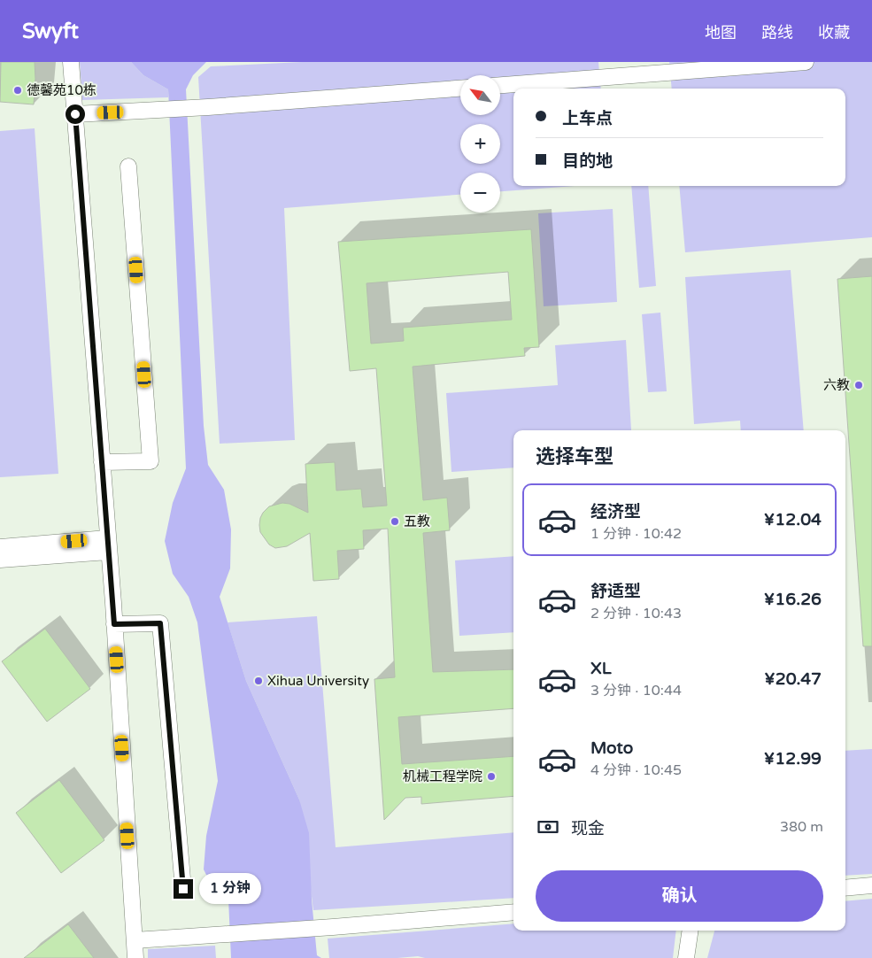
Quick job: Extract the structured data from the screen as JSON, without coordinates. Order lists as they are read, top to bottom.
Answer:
{
  "places": [
    "德馨苑10栋",
    "六教",
    "五教",
    "Xihua University",
    "机械工程学院"
  ],
  "north": "top left",
  "page": {
    "header": "Swyft",
    "nav": ["地图", "路线", "收藏"],
    "map_buttons": ["+", "−"],
    "banner": ["上车点", "目的地"],
    "heading": "选择车型",
    "list": [
      {
        "name": "经济型",
        "note": "1 分钟 · 10:42",
        "value": "¥12.04"
      },
      {
        "name": "舒适型",
        "note": "2 分钟 · 10:43",
        "value": "¥16.26"
      },
      {
        "name": "XL",
        "note": "3 分钟 · 10:44",
        "value": "¥20.47"
      },
      {
        "name": "Moto",
        "note": "4 分钟 · 10:45",
        "value": "¥12.99"
      }
    ],
    "pay": ["现金", "380 m"],
    "buttons": "确认",
    "bubble": "1 分钟"
  }
}
